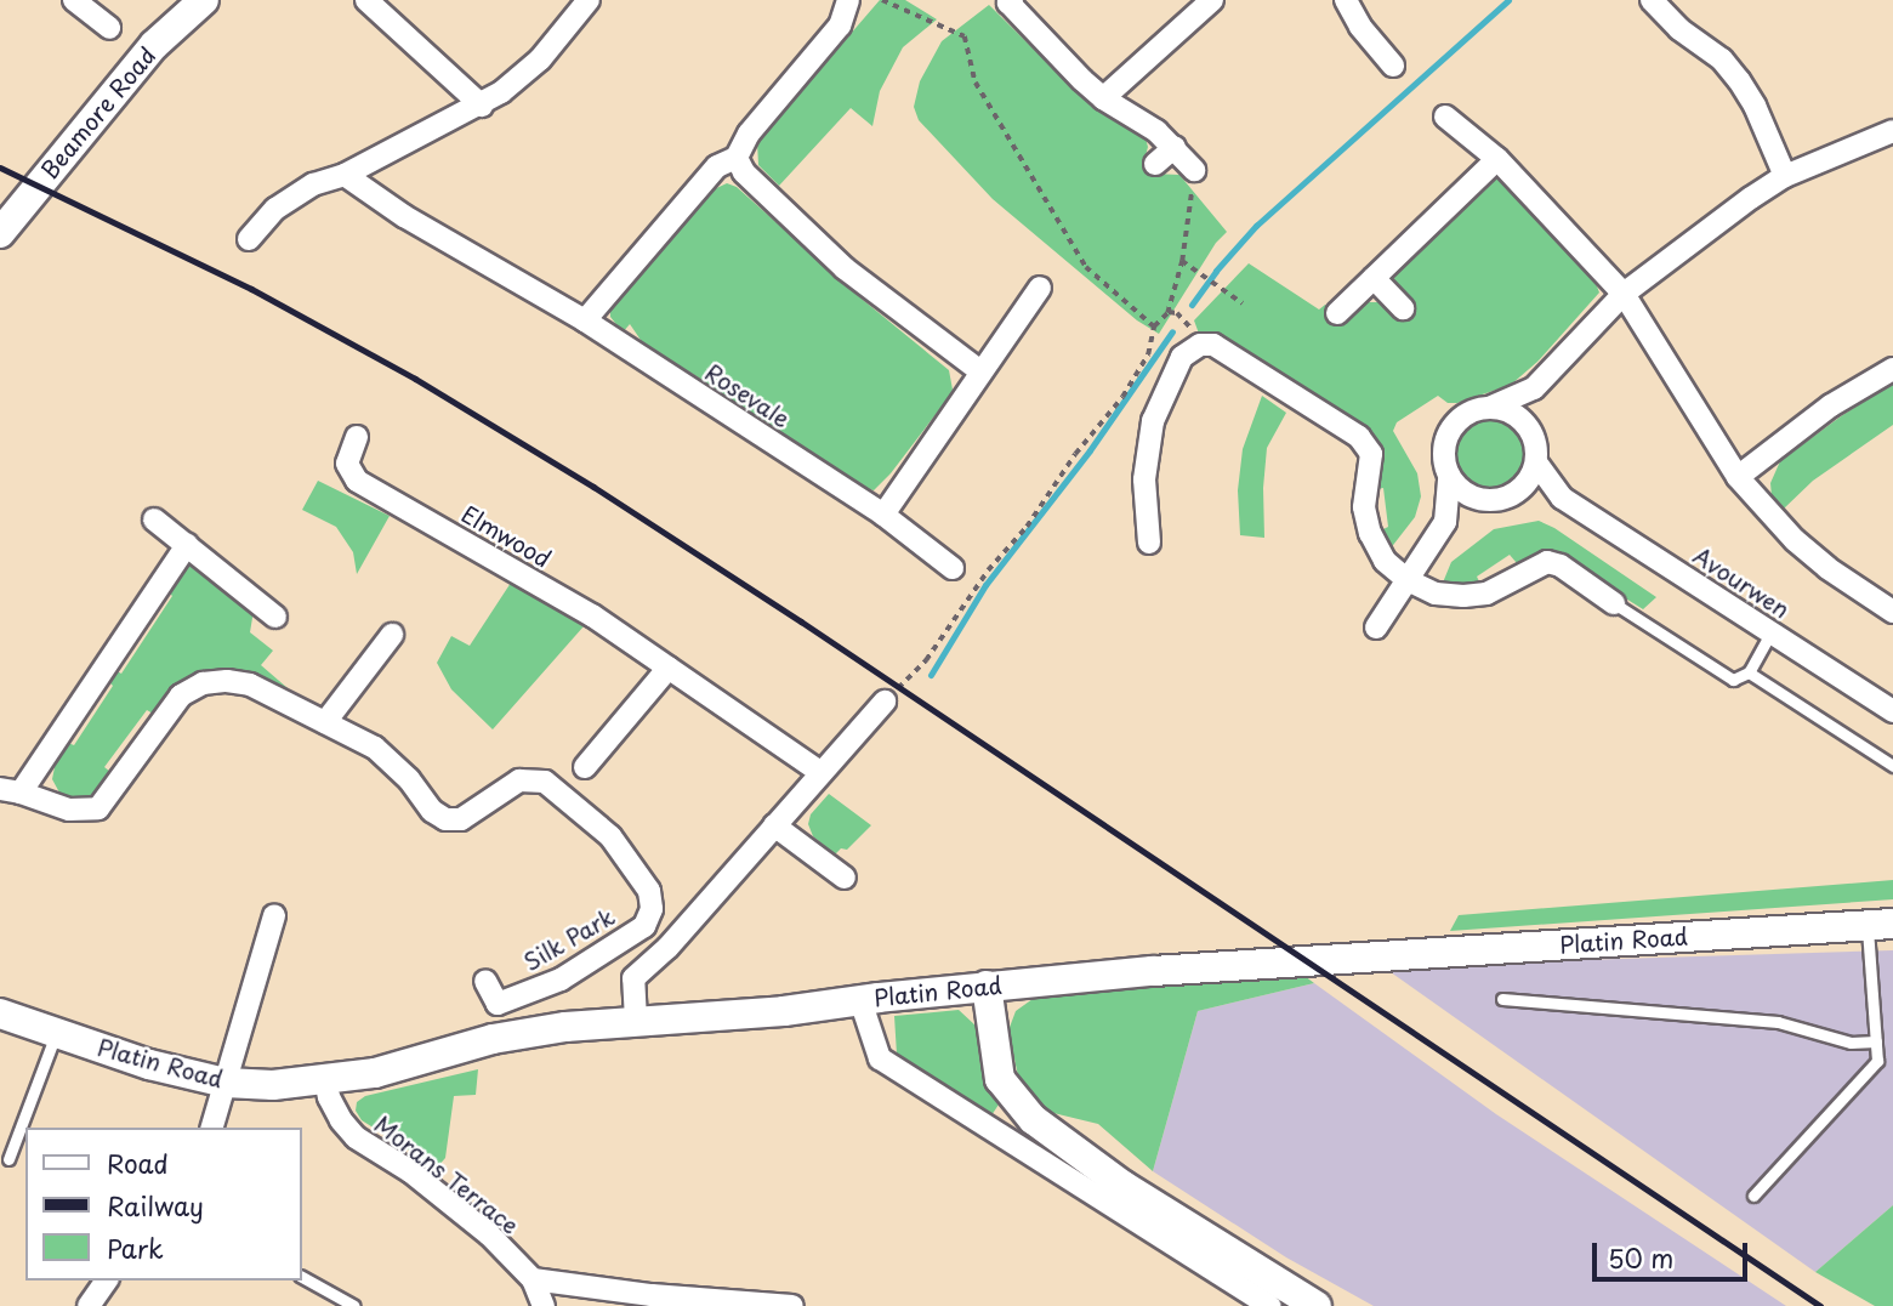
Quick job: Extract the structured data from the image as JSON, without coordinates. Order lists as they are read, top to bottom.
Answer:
{
  "streets": {
    "main road": ["Beamore Road", "Platin Road"],
    "street": [
      "Rosevale",
      "Elmwood",
      "Avourwen",
      "Silk Park",
      "Morans Terrace"
    ]
  },
  "crossings": [
    ["Platin Road", "Morans Terrace"]
  ],
  "legend": ["Road", "Railway", "Park"],
  "scale_bar": "50 m"
}
